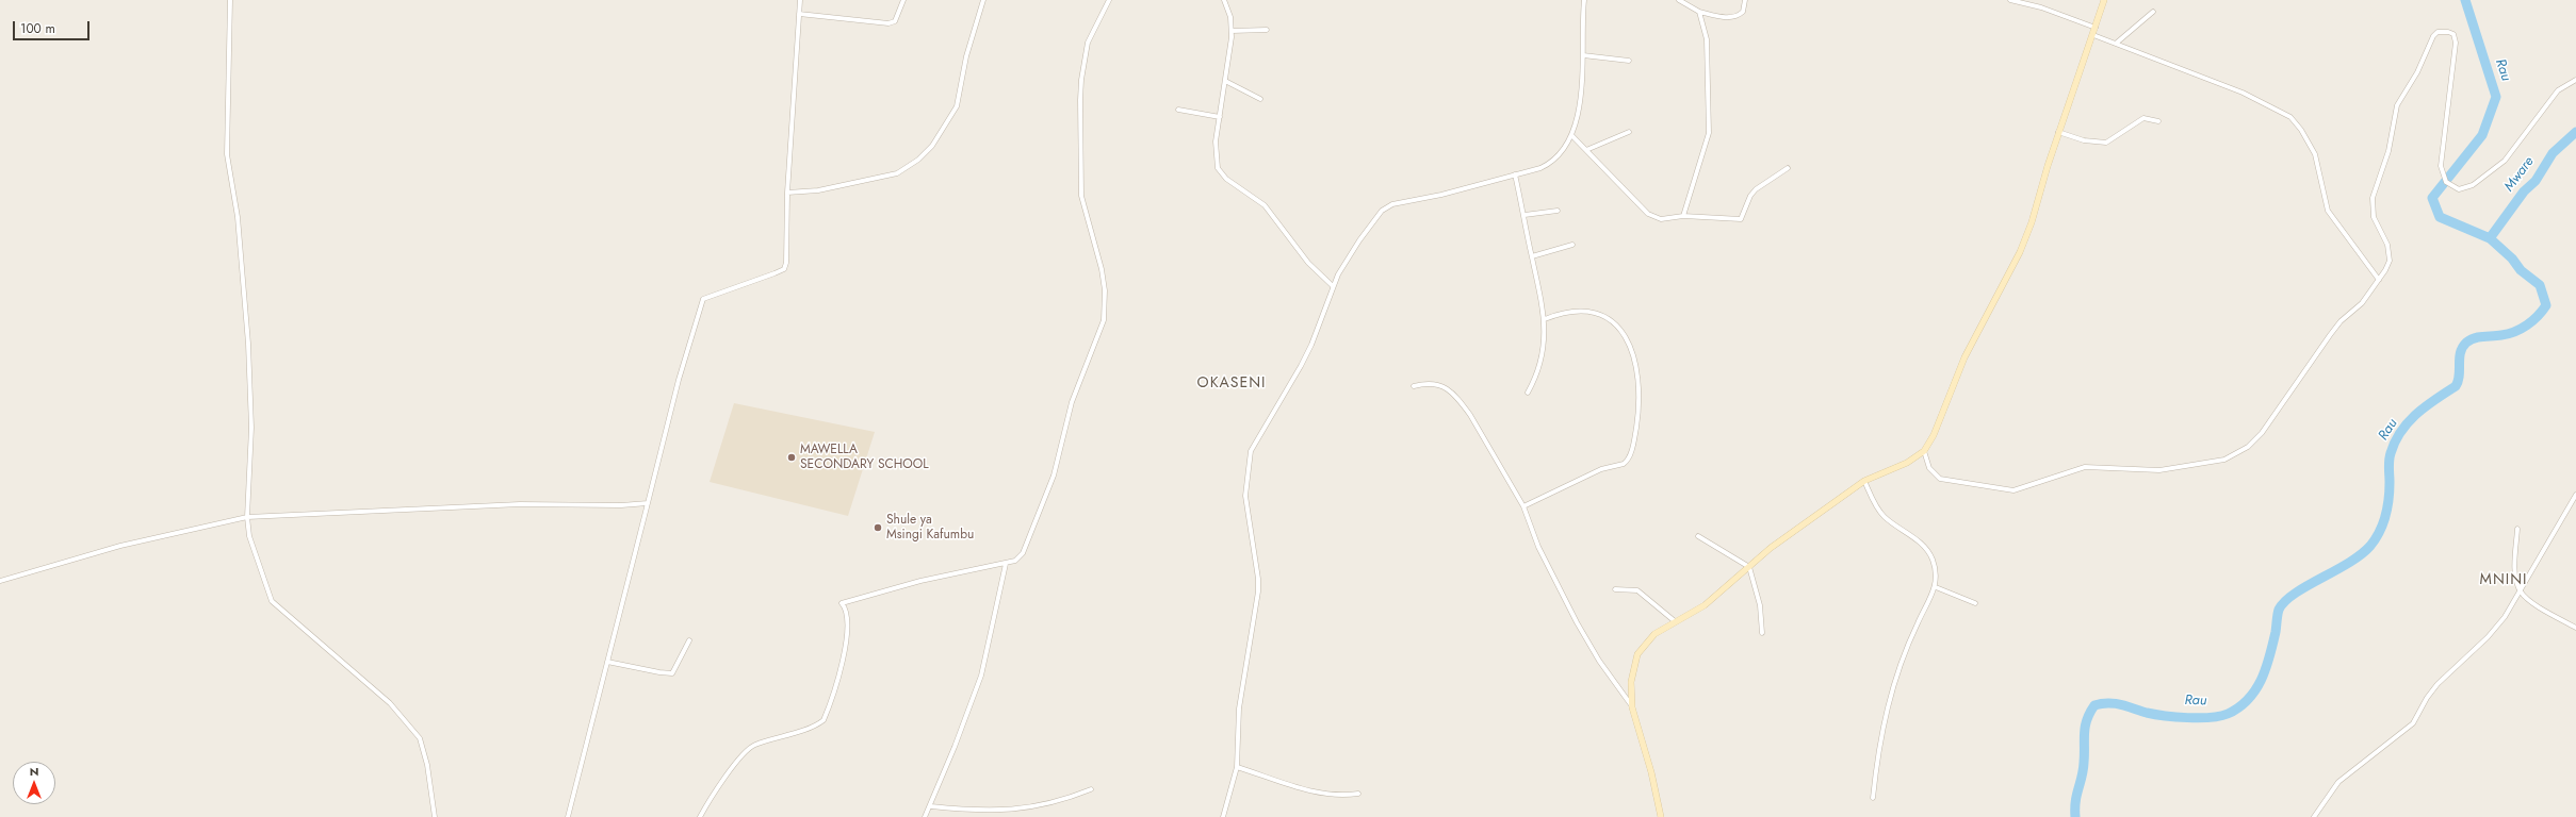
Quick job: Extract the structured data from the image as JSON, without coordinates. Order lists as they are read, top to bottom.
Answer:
{
  "districts": ["OKASENI", "MNINI"],
  "water": ["Rau", "Mware"],
  "places": ["MAWELLA SECONDARY SCHOOL", "Shule ya Msingi Kafumbu"],
  "scale_bar": "100 m",
  "north": "top"
}
